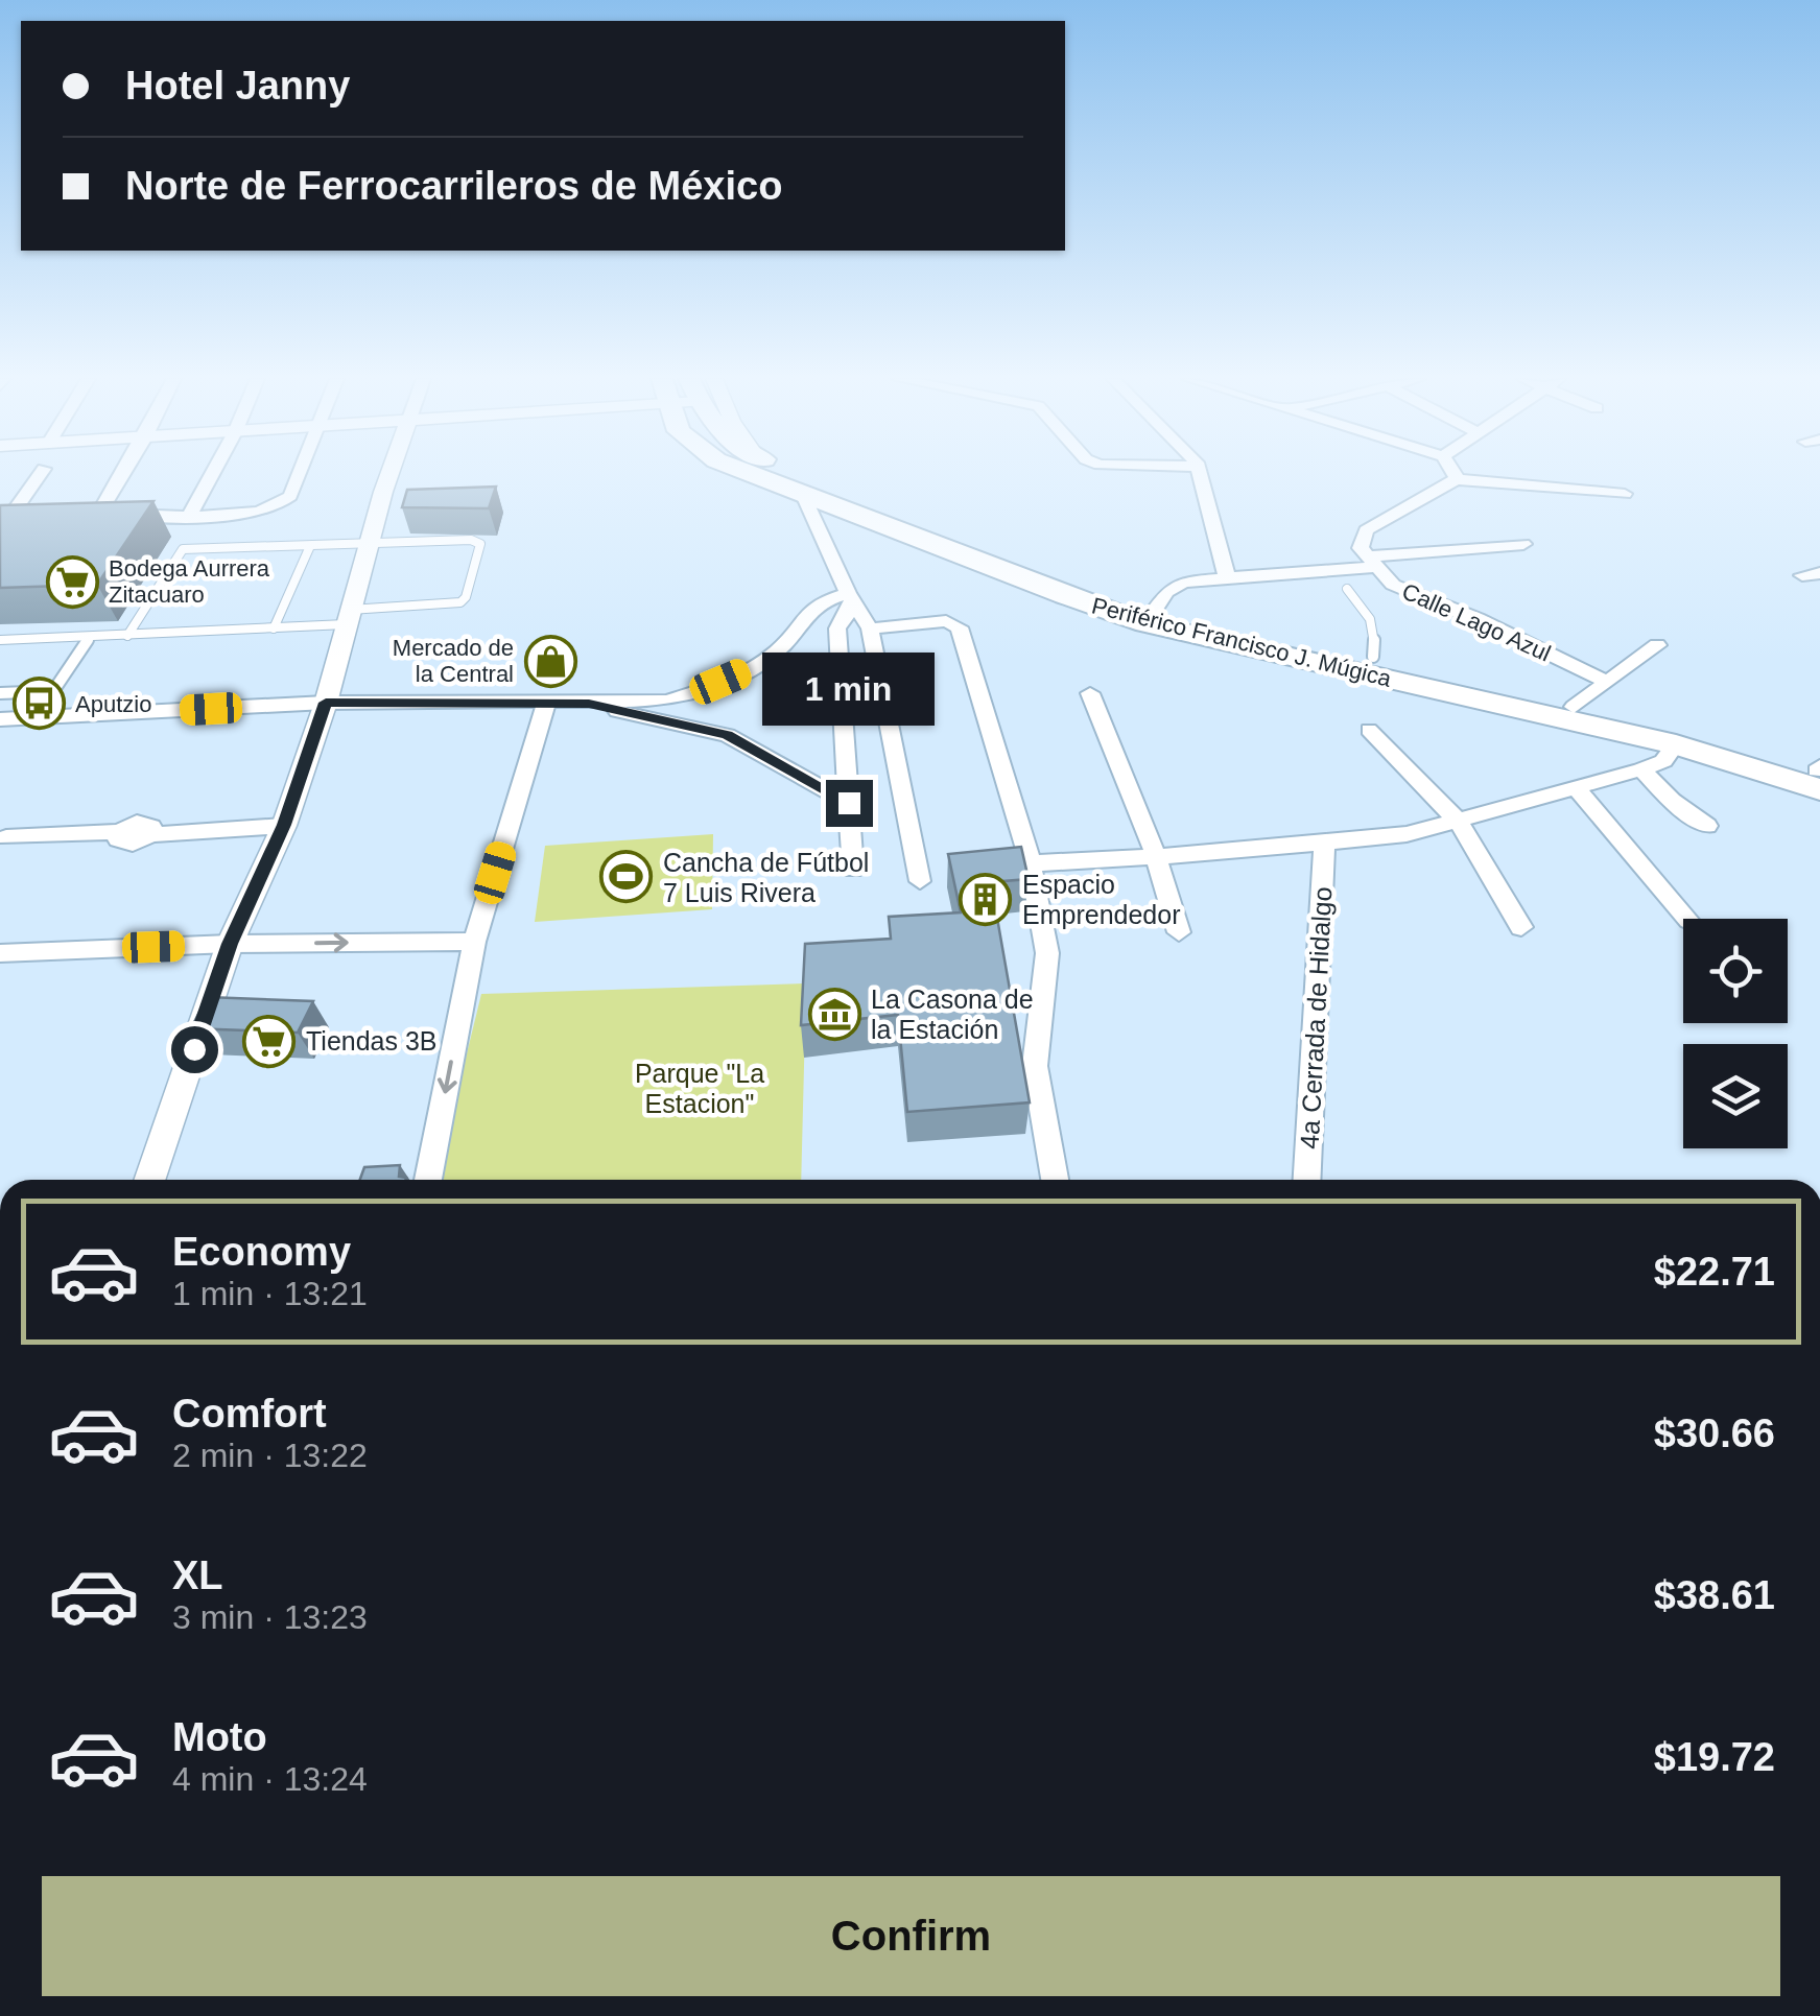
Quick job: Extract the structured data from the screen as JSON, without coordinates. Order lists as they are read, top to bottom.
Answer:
{
  "streets": {
    "main road": ["Periférico Francisco J. Múgica"],
    "street": ["Calle Lago Azul", "4a Cerrada de Hidalgo"]
  },
  "parks": ["Parque \"La Estacion\""],
  "places": {
    "supermarket": ["Bodega Aurrera Zitacuaro", "Tiendas 3B"],
    "shop": ["Mercado de la Central"],
    "bus stop": ["Aputzio"],
    "sports": ["Cancha de Fútbol 7 Luis Rivera"],
    "building": ["Espacio Emprendedor"],
    "museum": ["La Casona de la Estación"]
  },
  "page": {
    "banner": ["Hotel Janny", "Norte de Ferrocarrileros de México"],
    "bubble": "1 min",
    "list": [
      {
        "name": "Economy",
        "note": "1 min · 13:21",
        "value": "$22.71"
      },
      {
        "name": "Comfort",
        "note": "2 min · 13:22",
        "value": "$30.66"
      },
      {
        "name": "XL",
        "note": "3 min · 13:23",
        "value": "$38.61"
      },
      {
        "name": "Moto",
        "note": "4 min · 13:24",
        "value": "$19.72"
      }
    ],
    "buttons": "Confirm"
  }
}
